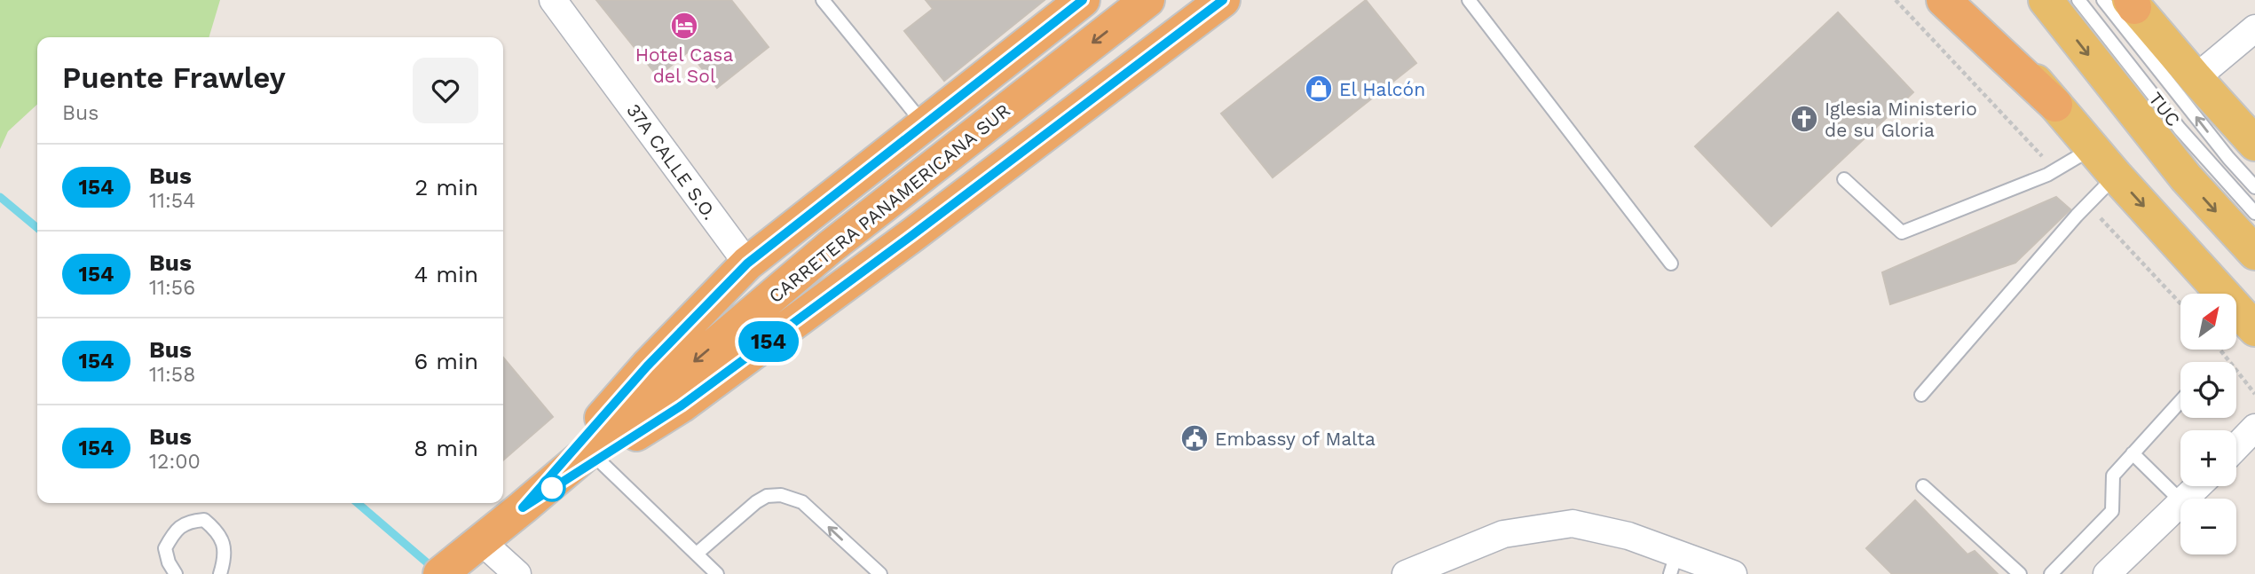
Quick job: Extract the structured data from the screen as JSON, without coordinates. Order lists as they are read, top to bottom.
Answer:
{
  "streets": {
    "highway": ["CARRETERA PANAMERICANA SUR"],
    "street": ["37A CALLE S.O."],
    "lane": ["TUC"]
  },
  "crossings": [
    ["37A CALLE S.O.", "CARRETERA PANAMERICANA SUR"]
  ],
  "places": {
    "hotel": ["Hotel Casa del Sol"],
    "shop": ["El Halcón"],
    "church": ["Iglesia Ministerio de su Gloria"],
    "public building": ["Embassy of Malta"]
  },
  "lines": ["bus line 154"],
  "north": "top right",
  "page": {
    "on_map": "154",
    "heading": ["Puente Frawley", "Bus"],
    "list": [
      {
        "mark": "154",
        "name": "Bus",
        "note": "11:54",
        "value": "2 min"
      },
      {
        "mark": "154",
        "name": "Bus",
        "note": "11:56",
        "value": "4 min"
      },
      {
        "mark": "154",
        "name": "Bus",
        "note": "11:58",
        "value": "6 min"
      },
      {
        "mark": "154",
        "name": "Bus",
        "note": "12:00",
        "value": "8 min"
      }
    ],
    "map_buttons": ["+", "−"]
  }
}
